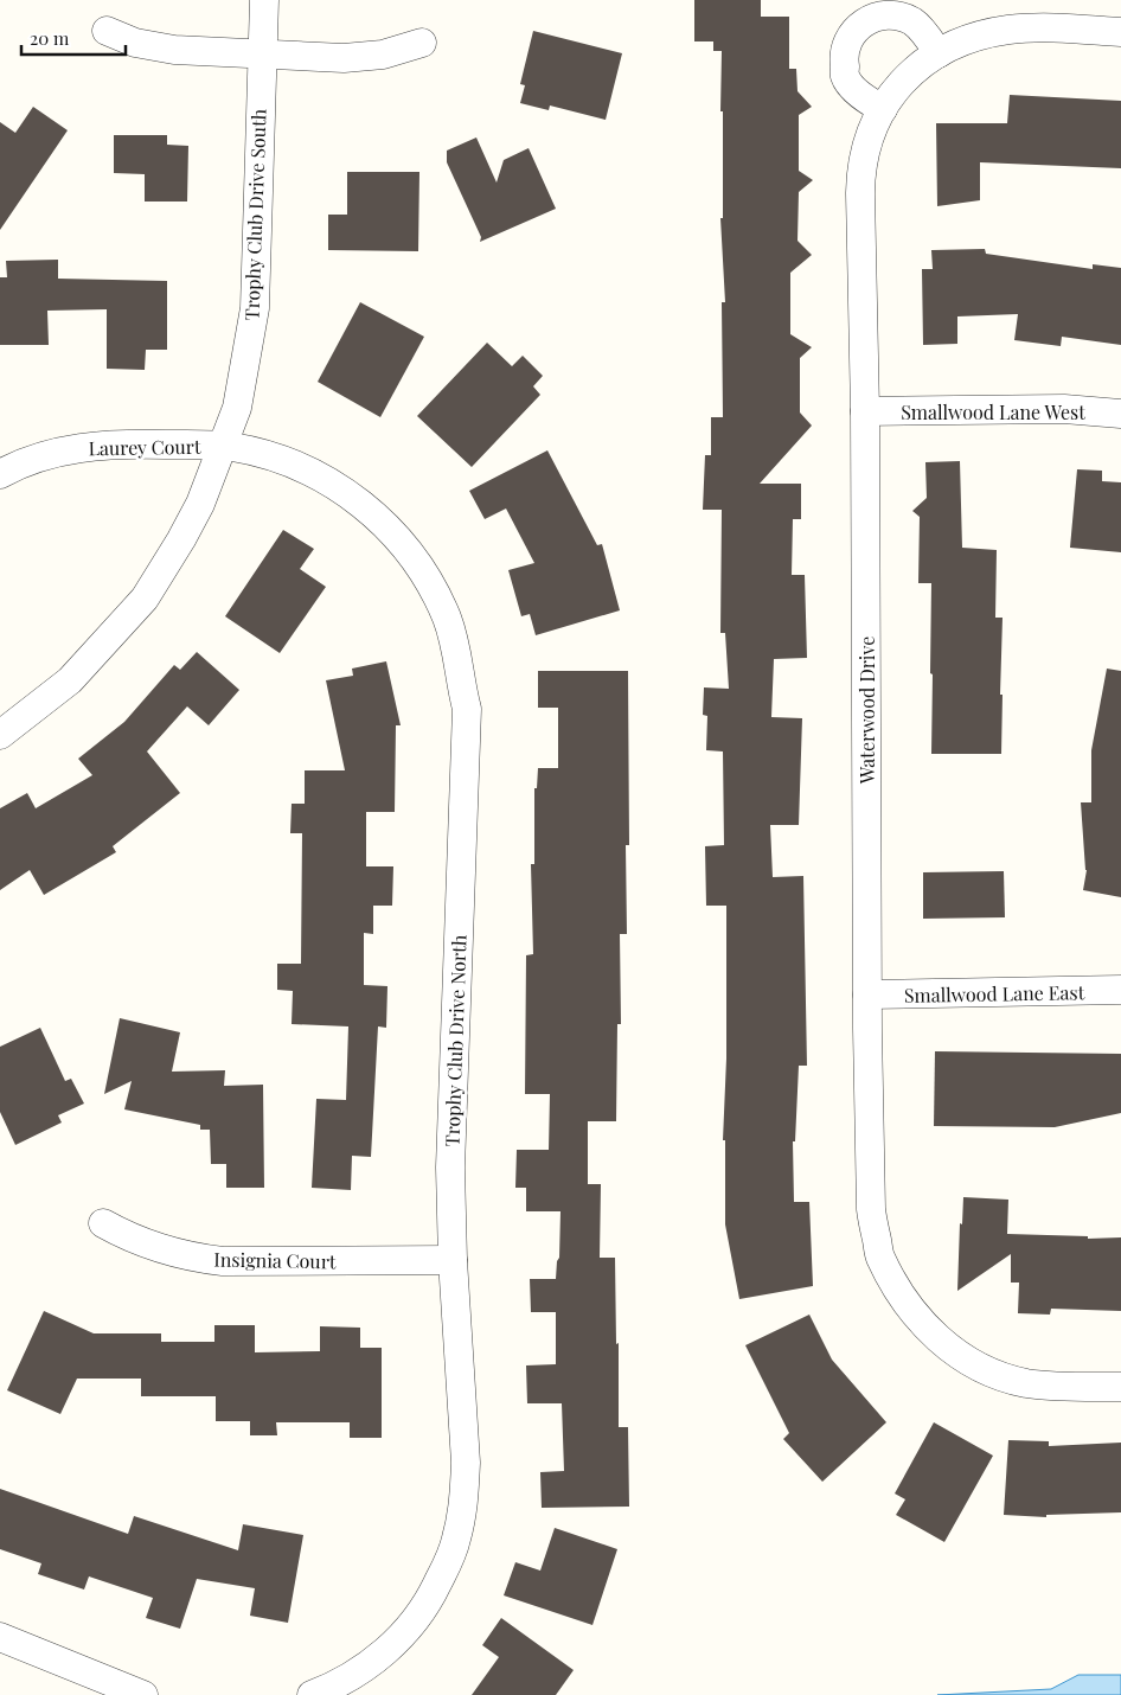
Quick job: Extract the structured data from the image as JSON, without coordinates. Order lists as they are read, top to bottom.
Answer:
{
  "streets": {
    "street": [
      "Trophy Club Drive South",
      "Smallwood Lane West",
      "Laurey Court",
      "Waterwood Drive",
      "Smallwood Lane East",
      "Trophy Club Drive North",
      "Insignia Court"
    ]
  },
  "crossings": [
    ["Trophy Club Drive South", "Laurey Court"],
    ["Trophy Club Drive South", "Trophy Club Drive North"],
    ["Smallwood Lane West", "Waterwood Drive"],
    ["Laurey Court", "Trophy Club Drive North"],
    ["Waterwood Drive", "Smallwood Lane East"],
    ["Trophy Club Drive North", "Insignia Court"]
  ],
  "scale_bar": "20 m"
}
